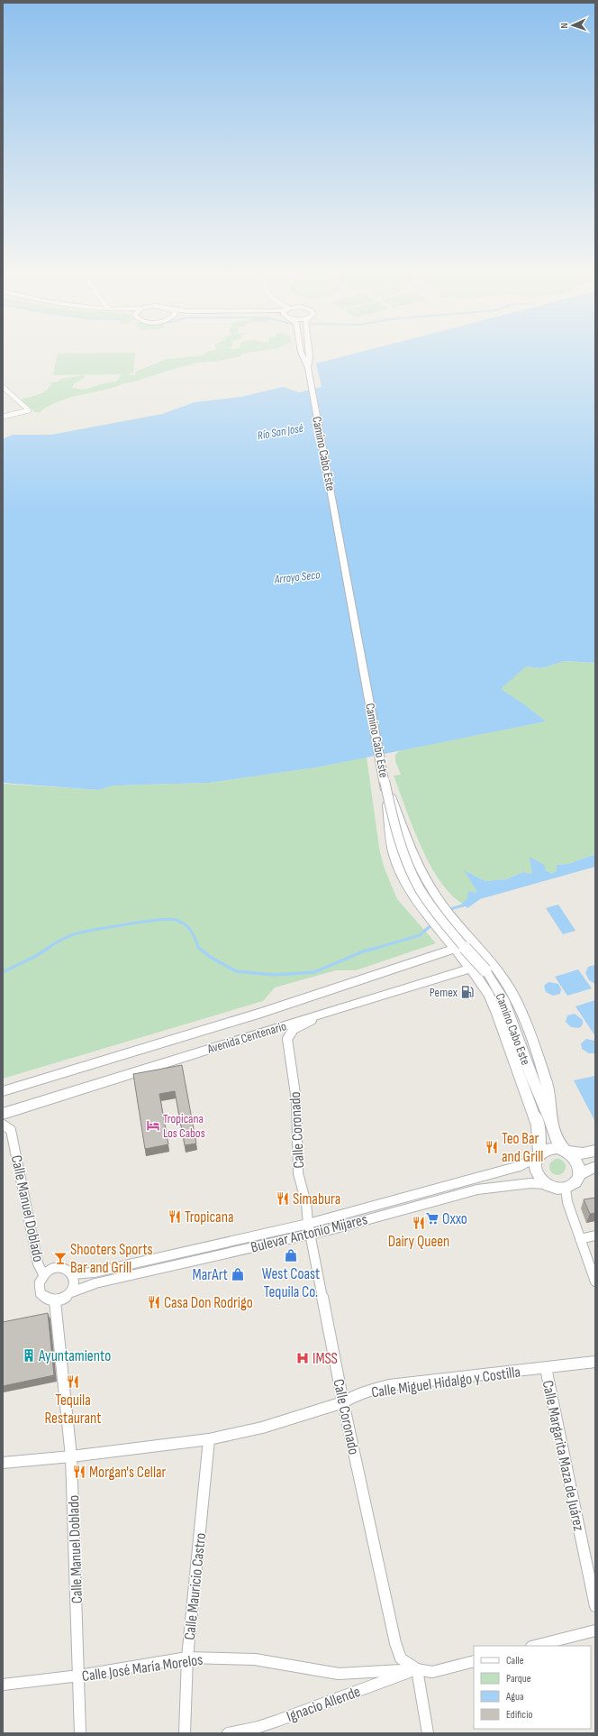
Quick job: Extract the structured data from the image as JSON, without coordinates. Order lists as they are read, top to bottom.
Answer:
{
  "streets": {
    "main road": ["Camino Cabo Este", "Avenida Centenario"],
    "street": [
      "Calle Coronado",
      "Calle Manuel Doblado",
      "Bulevar Antonio Mijares",
      "Calle Miguel Hidalgo y Costilla",
      "Calle Margarita Maza de Juárez",
      "Calle Mauricio Castro",
      "Calle José María Morelos",
      "Ignacio Allende"
    ]
  },
  "crossings": [
    ["Camino Cabo Este", "Avenida Centenario"],
    ["Camino Cabo Este", "Bulevar Antonio Mijares"],
    ["Avenida Centenario", "Calle Coronado"],
    ["Calle Coronado", "Bulevar Antonio Mijares"],
    ["Calle Coronado", "Calle Miguel Hidalgo y Costilla"],
    ["Calle Coronado", "Calle José María Morelos"],
    ["Calle Coronado", "Ignacio Allende"],
    ["Calle Manuel Doblado", "Bulevar Antonio Mijares"],
    ["Calle Manuel Doblado", "Calle Miguel Hidalgo y Costilla"],
    ["Calle Manuel Doblado", "Calle José María Morelos"],
    ["Calle Miguel Hidalgo y Costilla", "Calle Margarita Maza de Juárez"],
    ["Calle Miguel Hidalgo y Costilla", "Calle Mauricio Castro"],
    ["Calle Mauricio Castro", "Calle José María Morelos"],
    ["Calle José María Morelos", "Ignacio Allende"]
  ],
  "water": ["Río San José", "Arroyo Seco"],
  "places": {
    "fuel station": ["Pemex"],
    "hotel": ["Tropicana Los Cabos"],
    "restaurant": [
      "Teo Bar and Grill",
      "Simabura",
      "Tropicana",
      "Dairy Queen",
      "Casa Don Rodrigo",
      "Tequila Restaurant",
      "Morgan's Cellar"
    ],
    "supermarket": ["Oxxo"],
    "shop": ["West Coast Tequila Co.", "MarArt"],
    "bar": ["Shooters Sports Bar and Grill"],
    "building": ["Ayuntamiento"],
    "hospital": ["IMSS"]
  },
  "legend": [
    "Calle",
    "Parque",
    "Agua",
    "Edificio"
  ],
  "north": "left"
}
